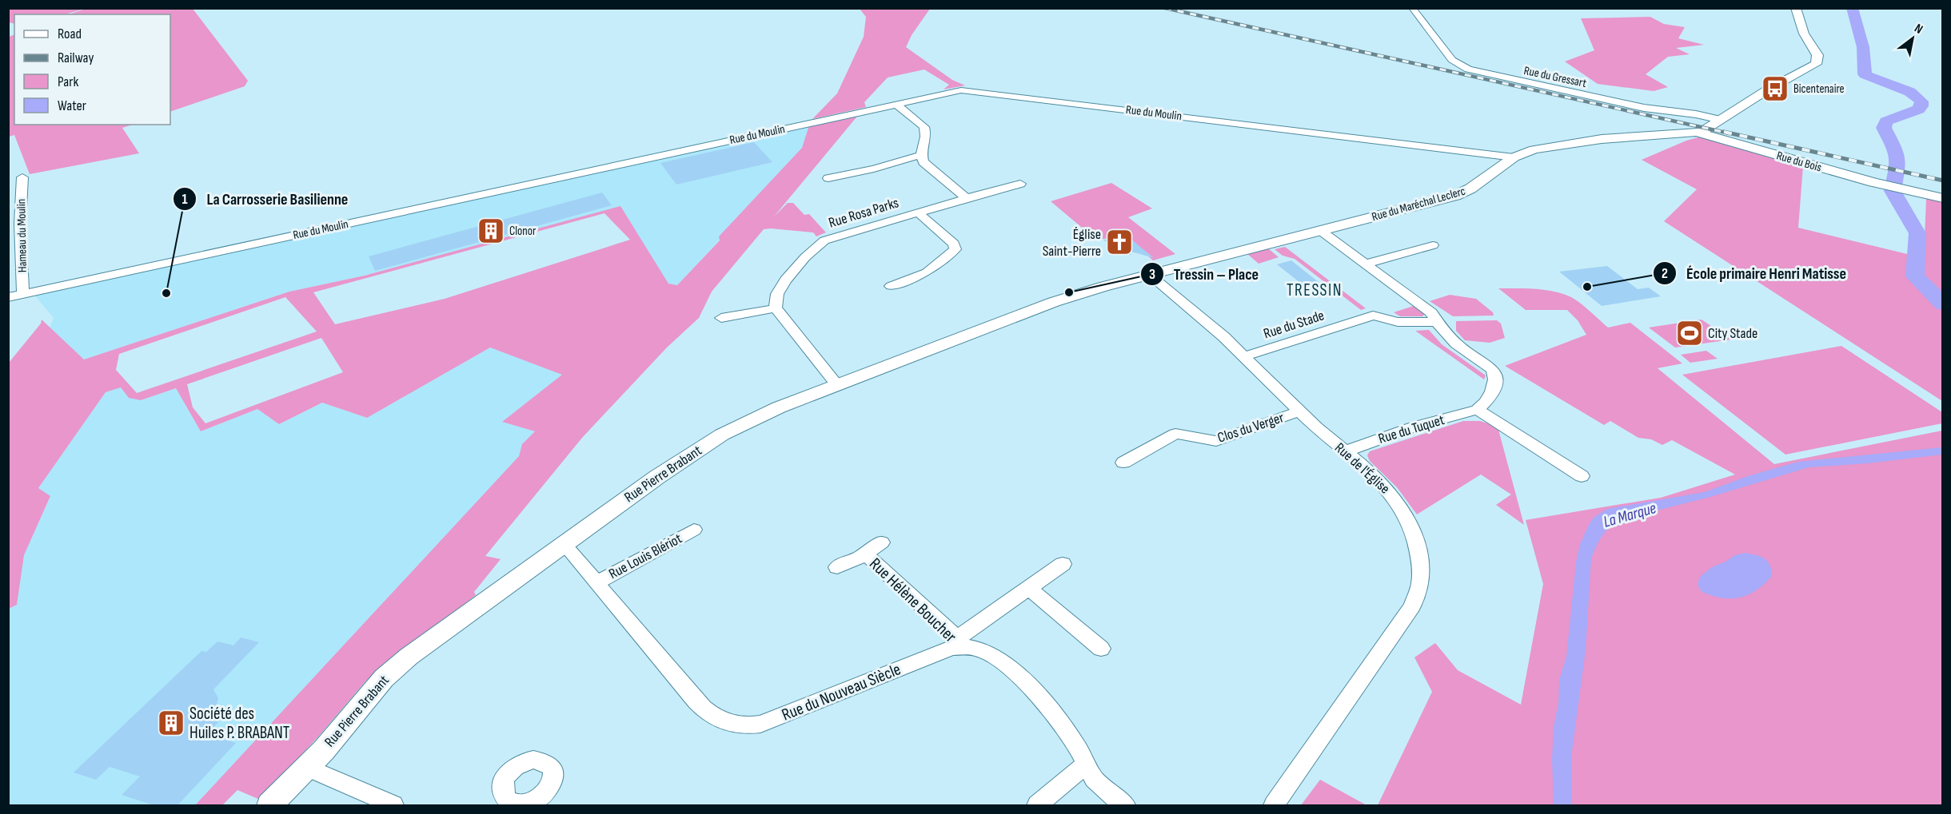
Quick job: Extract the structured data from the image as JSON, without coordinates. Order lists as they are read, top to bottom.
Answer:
{
  "streets": {
    "street": [
      "Rue du Gressart",
      "Rue du Moulin",
      "Rue du Bois",
      "Rue du Maréchal Leclerc",
      "Rue Rosa Parks",
      "Hameau du Moulin",
      "Rue du Stade",
      "Clos du Verger",
      "Rue du Tuquet",
      "Rue de l'Église",
      "Rue Pierre Brabant",
      "Rue Louis Blériot",
      "Rue Hélène Boucher",
      "Rue du Nouveau Siècle"
    ]
  },
  "crossings": [
    ["Rue du Moulin", "Rue du Maréchal Leclerc"],
    ["Rue du Moulin", "Hameau du Moulin"],
    ["Rue du Bois", "Rue du Maréchal Leclerc"],
    ["Rue du Maréchal Leclerc", "Rue de l'Église"],
    ["Rue du Maréchal Leclerc", "Rue Pierre Brabant"],
    ["Rue du Stade", "Rue de l'Église"],
    ["Clos du Verger", "Rue de l'Église"],
    ["Rue du Tuquet", "Rue de l'Église"],
    ["Rue de l'Église", "Rue Pierre Brabant"],
    ["Rue Pierre Brabant", "Rue du Nouveau Siècle"],
    ["Rue Louis Blériot", "Rue du Nouveau Siècle"],
    ["Rue Hélène Boucher", "Rue du Nouveau Siècle"]
  ],
  "districts": ["TRESSIN"],
  "water": ["La Marque"],
  "places": {
    "bus stop": ["Bicentenaire"],
    "building": ["Clonor", "Société des Huiles P. BRABANT"],
    "church": ["Église Saint-Pierre"],
    "other": ["École primaire Henri Matisse", "Tressin – Place", "La Carrosserie Basilienne"],
    "sports": ["City Stade"]
  },
  "legend": [
    "Road",
    "Railway",
    "Park",
    "Water"
  ],
  "north": "top right"
}
